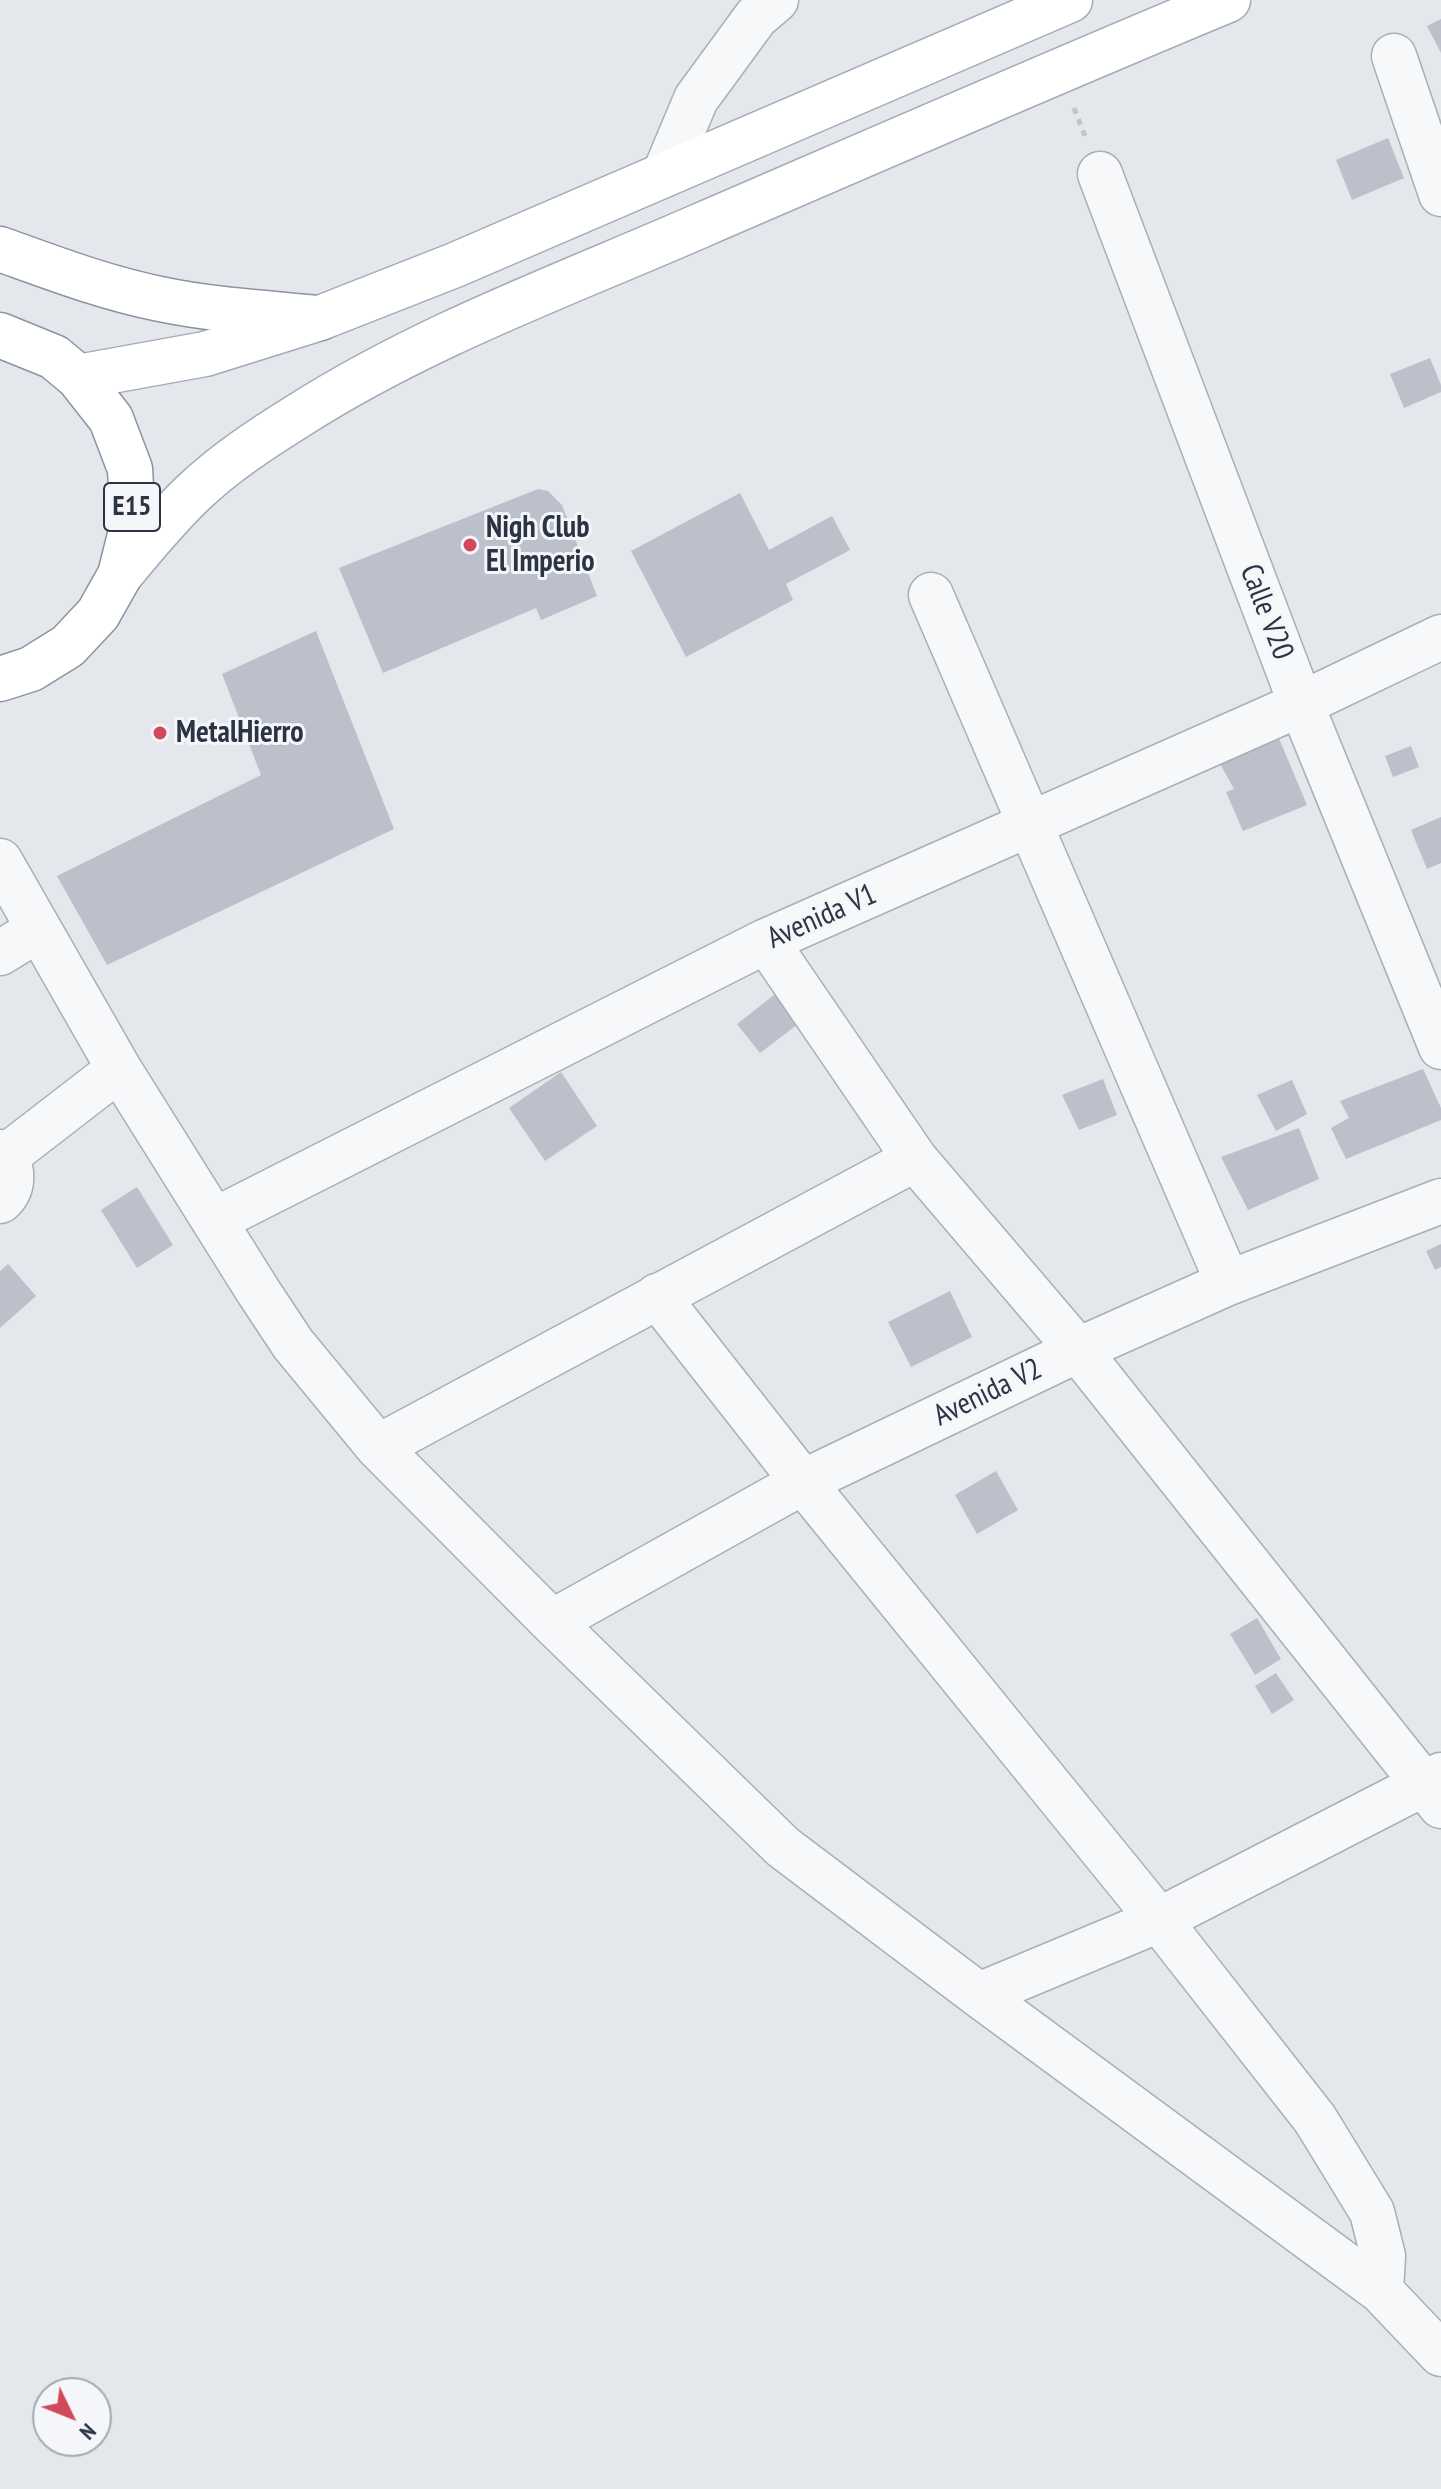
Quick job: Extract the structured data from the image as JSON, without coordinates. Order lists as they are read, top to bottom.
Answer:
{
  "streets": {
    "main road": ["E15"],
    "street": ["Calle V20", "Avenida V1", "Avenida V2"]
  },
  "crossings": [
    ["Calle V20", "Avenida V1"]
  ],
  "places": ["Nigh Club El Imperio", "MetalHierro"],
  "north": "bottom right"
}
